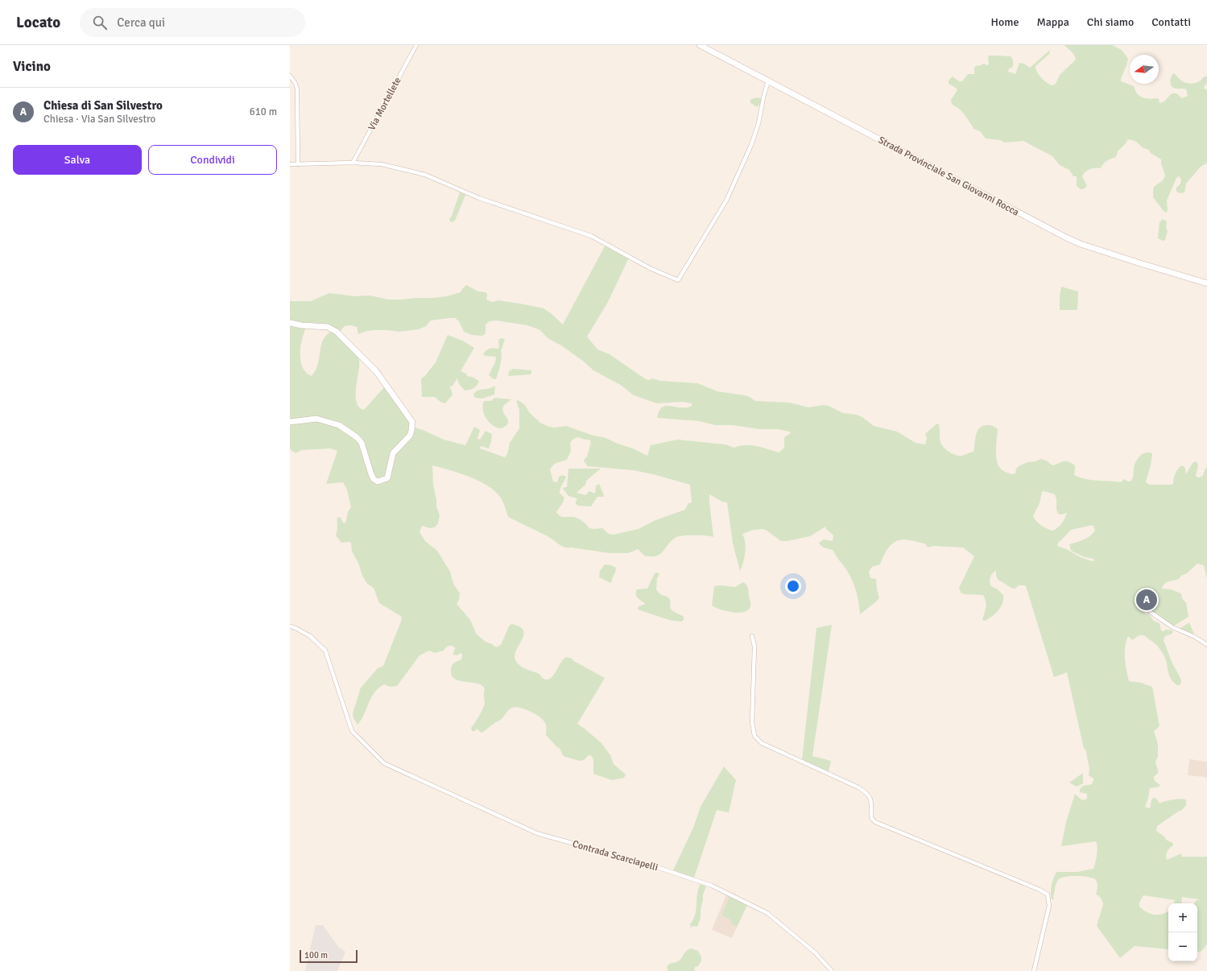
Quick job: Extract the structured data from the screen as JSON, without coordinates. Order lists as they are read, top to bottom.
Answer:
{
  "streets": {
    "main road": ["Strada Provinciale San Giovanni Rocca"],
    "street": ["Via Mortellete", "Contrada Scarciapelli"]
  },
  "scale_bar": "100 m",
  "north": "left",
  "page": {
    "header": "Locato",
    "search": "Cerca qui",
    "nav": [
      "Home",
      "Mappa",
      "Chi siamo",
      "Contatti"
    ],
    "heading": "Vicino",
    "list": [
      {
        "mark": "A",
        "name": "Chiesa di San Silvestro",
        "note": "Chiesa · Via San Silvestro",
        "value": "610 m"
      }
    ],
    "buttons": ["Salva", "Condividi"],
    "pins": "A",
    "map_buttons": ["+", "−"],
    "scale": "100 m"
  }
}
